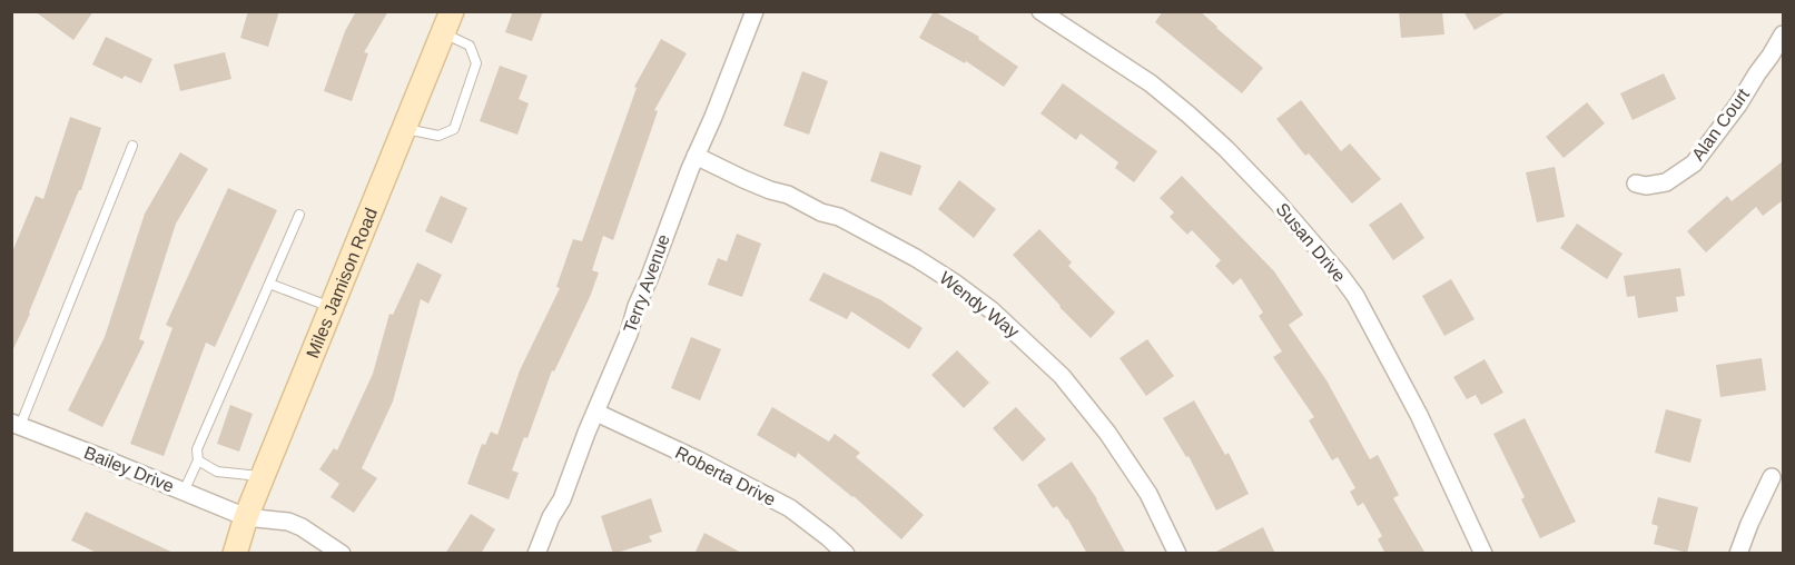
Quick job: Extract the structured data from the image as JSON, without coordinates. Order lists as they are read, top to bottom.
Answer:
{
  "streets": {
    "main road": ["Miles Jamison Road"],
    "street": [
      "Alan Court",
      "Susan Drive",
      "Terry Avenue",
      "Wendy Way",
      "Bailey Drive",
      "Roberta Drive"
    ]
  },
  "crossings": [
    ["Miles Jamison Road", "Bailey Drive"],
    ["Terry Avenue", "Wendy Way"],
    ["Terry Avenue", "Roberta Drive"]
  ]
}
